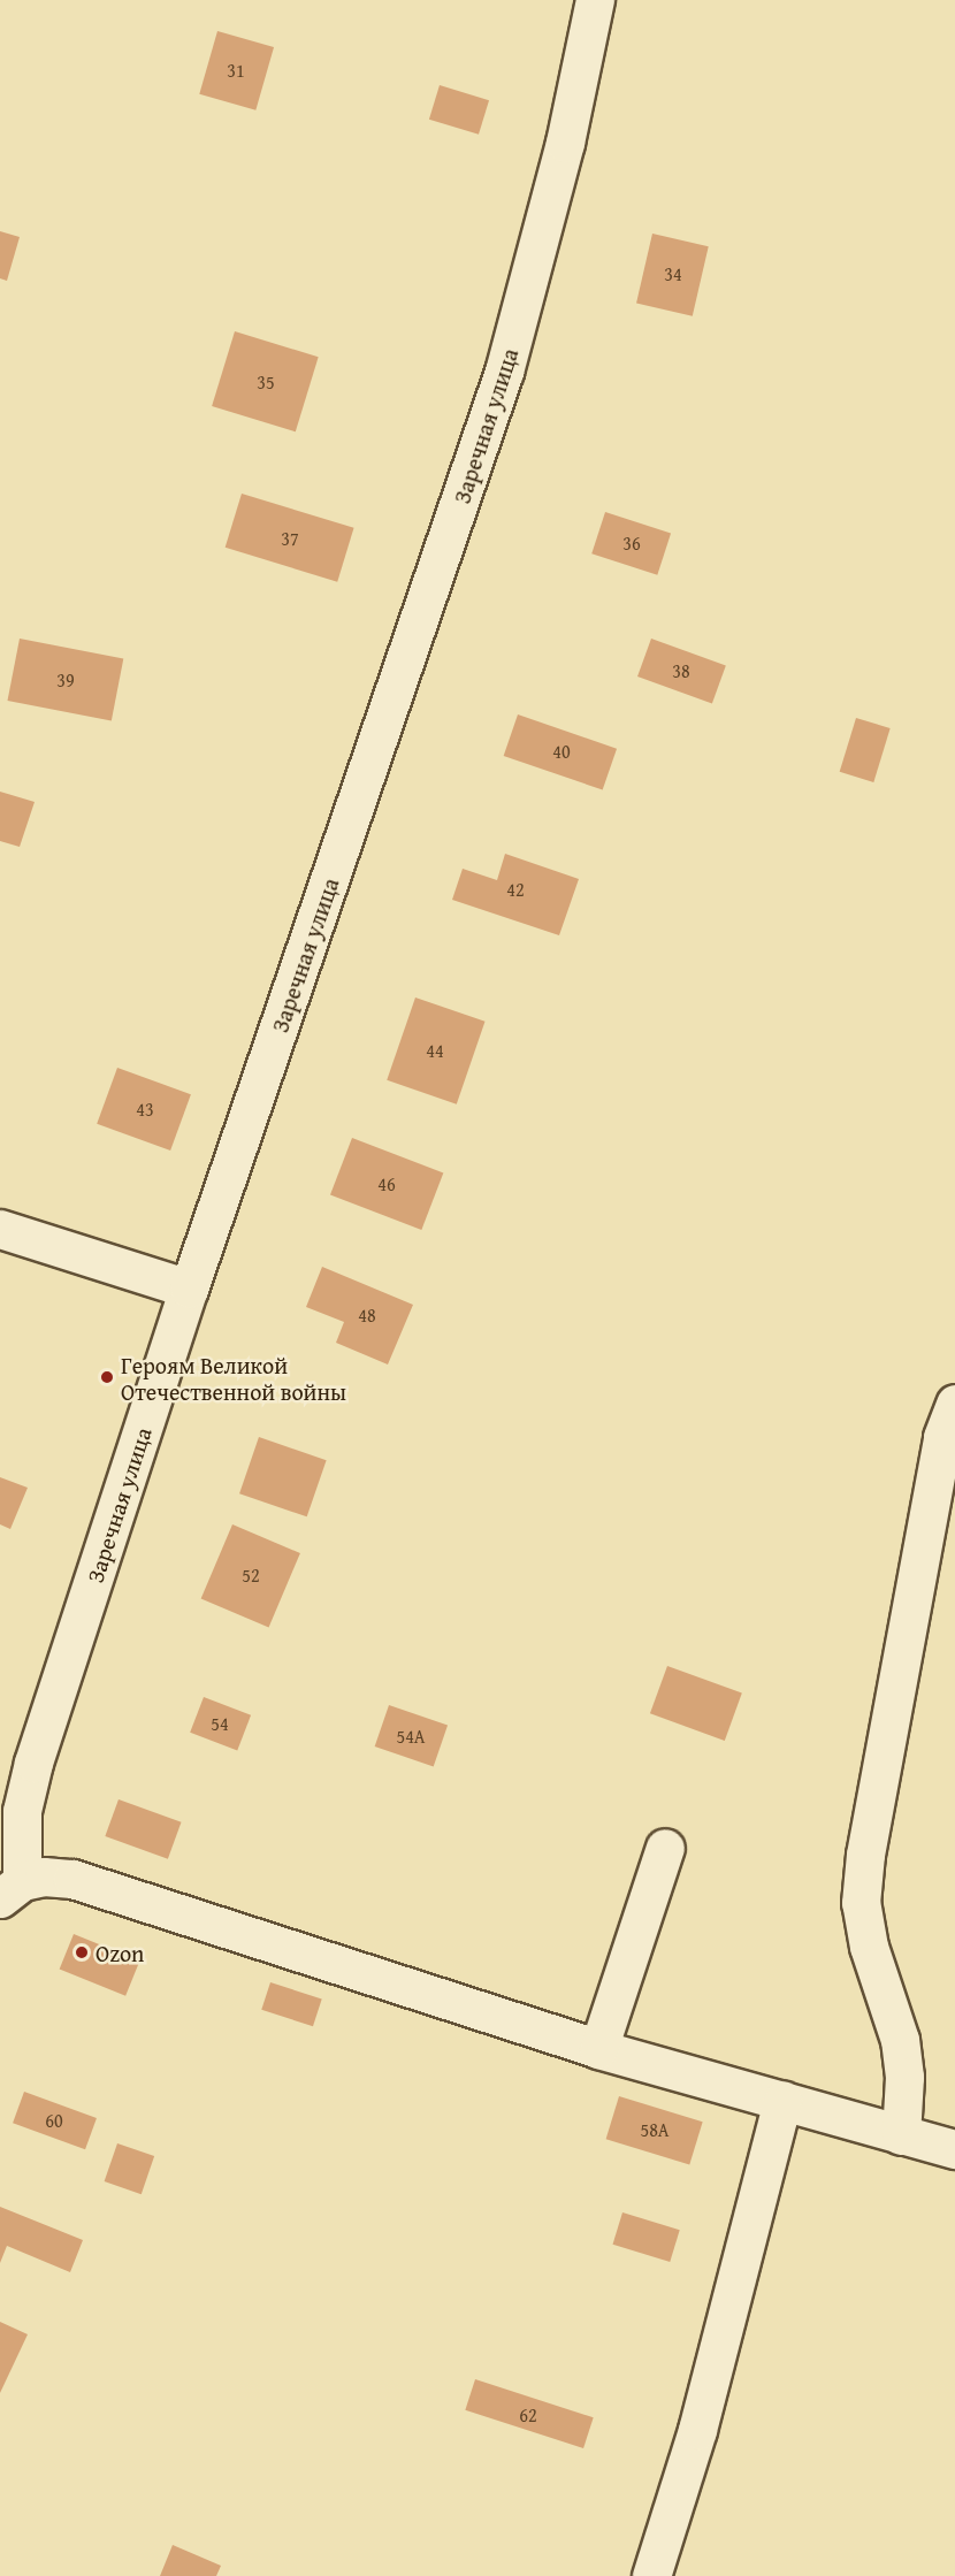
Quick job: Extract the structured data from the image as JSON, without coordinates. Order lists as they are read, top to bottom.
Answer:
{
  "streets": {
    "street": ["Заречная улица"]
  },
  "places": ["Героям Великой Отечественной войны", "Ozon"],
  "house_numbers": [
    "31",
    "34",
    "35",
    "37",
    "36",
    "38",
    "39",
    "40",
    "42",
    "44",
    "43",
    "46",
    "48",
    "52",
    "54",
    "54А",
    "60",
    "58А",
    "62"
  ]
}
